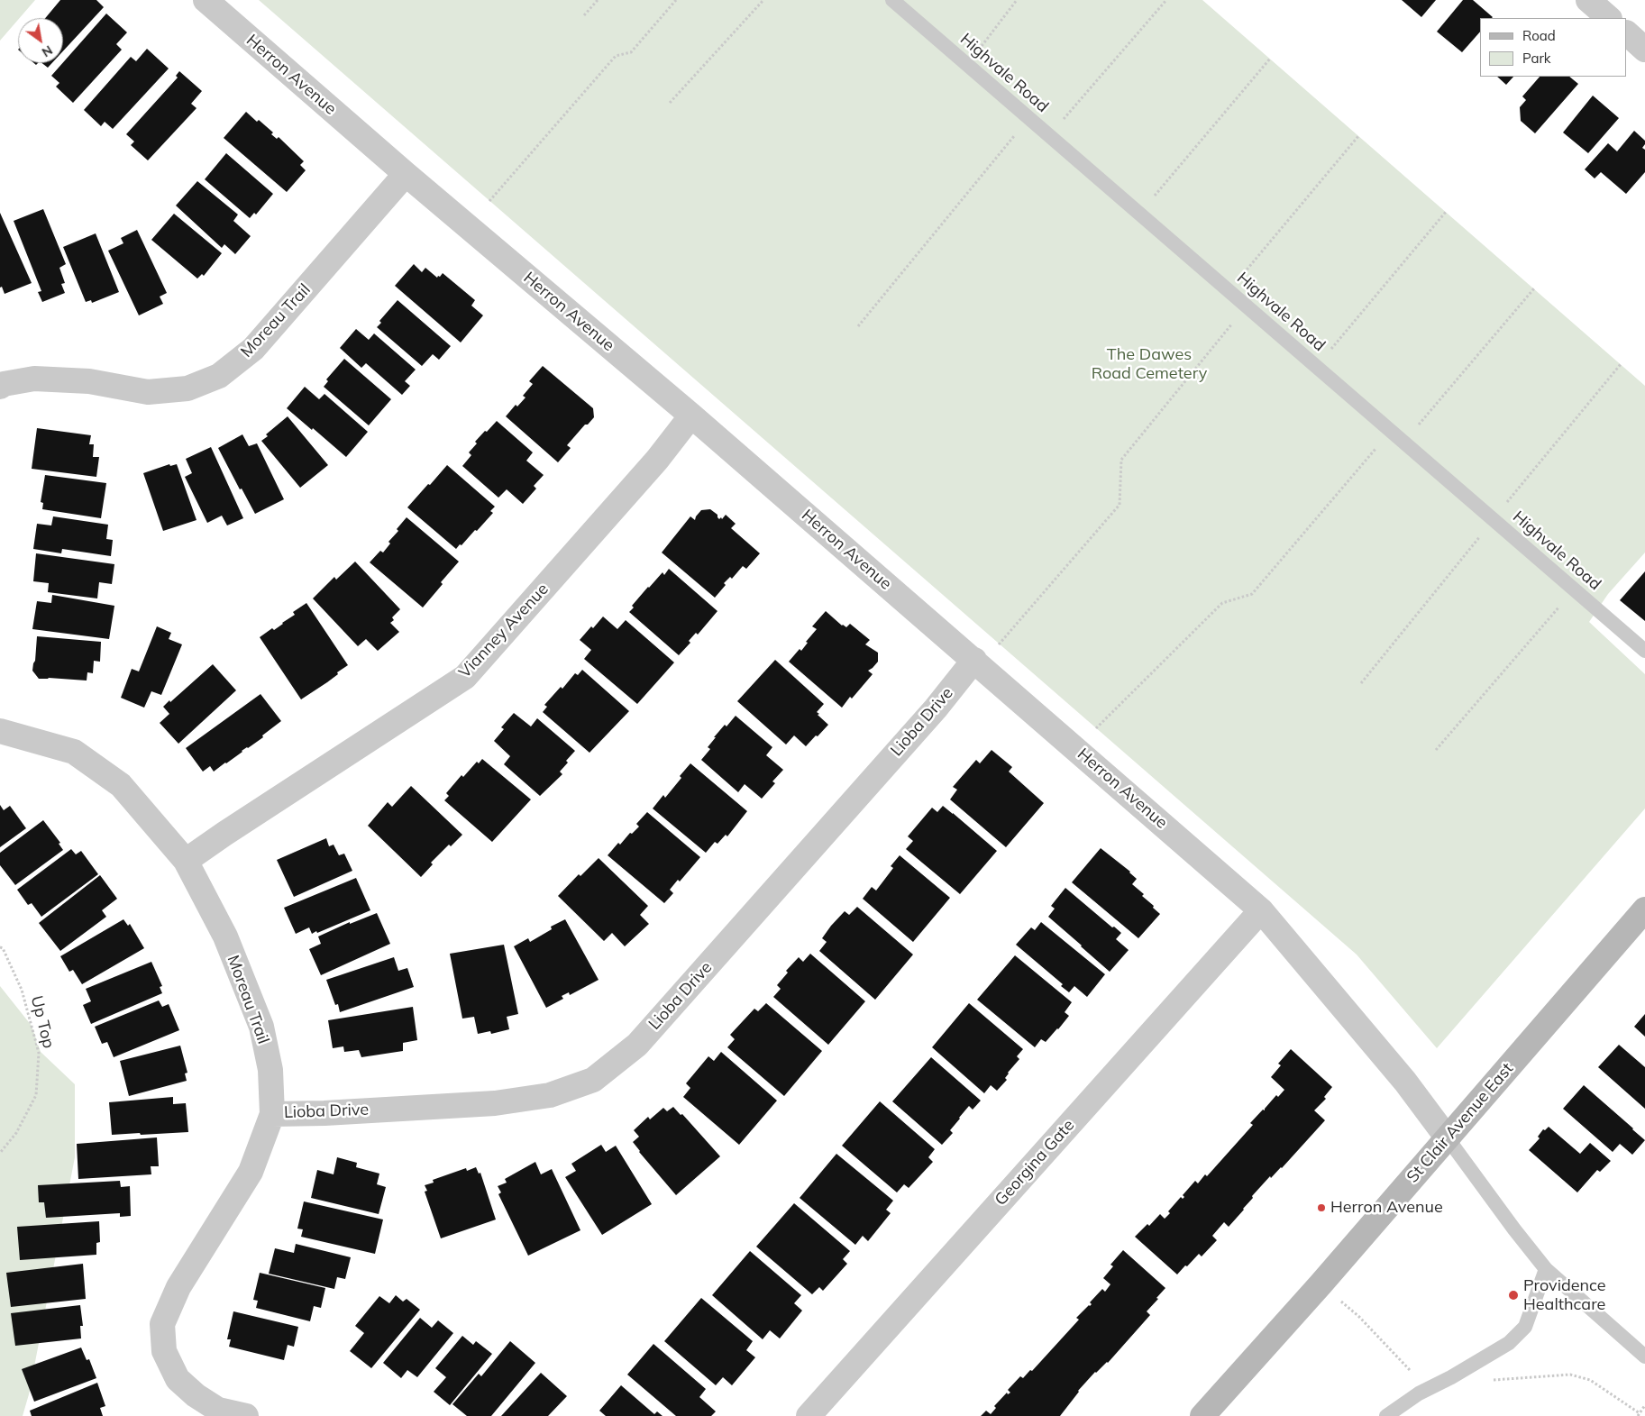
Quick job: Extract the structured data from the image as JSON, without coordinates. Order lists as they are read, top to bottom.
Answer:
{
  "streets": {
    "main road": ["St Clair Avenue East"],
    "street": [
      "Herron Avenue",
      "Moreau Trail",
      "Vianney Avenue",
      "Lioba Drive",
      "Georgina Gate"
    ],
    "lane": ["Highvale Road"],
    "path": ["Up Top"]
  },
  "crossings": [
    ["Herron Avenue", "Moreau Trail"],
    ["Herron Avenue", "Vianney Avenue"],
    ["Herron Avenue", "Lioba Drive"],
    ["Herron Avenue", "St Clair Avenue East"],
    ["Herron Avenue", "Georgina Gate"],
    ["Moreau Trail", "Vianney Avenue"],
    ["Moreau Trail", "Lioba Drive"]
  ],
  "parks": ["The Dawes Road Cemetery"],
  "places": ["Herron Avenue", "Providence Healthcare"],
  "legend": ["Road", "Park"],
  "north": "bottom right"
}
